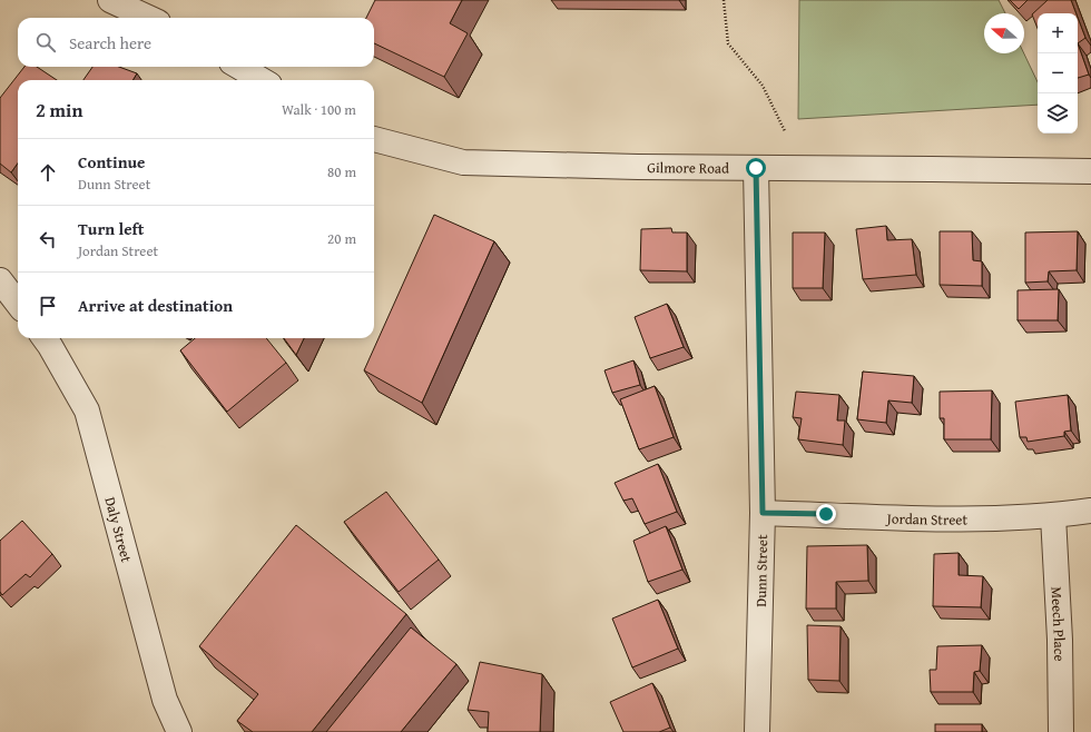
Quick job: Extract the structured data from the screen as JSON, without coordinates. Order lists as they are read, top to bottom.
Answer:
{
  "streets": {
    "street": [
      "Gilmore Road",
      "Jordan Street",
      "Daly Street",
      "Dunn Street",
      "Meech Place"
    ]
  },
  "crossings": [
    ["Gilmore Road", "Dunn Street"],
    ["Jordan Street", "Dunn Street"],
    ["Jordan Street", "Meech Place"]
  ],
  "north": "left",
  "page": {
    "map_buttons": ["+", "−"],
    "search": "Search here",
    "heading": ["2 min", "Walk · 100 m"],
    "list": [
      ["Continue", "Dunn Street", "80 m"],
      ["Turn left", "Jordan Street", "20 m"],
      "Arrive at destination"
    ]
  }
}
